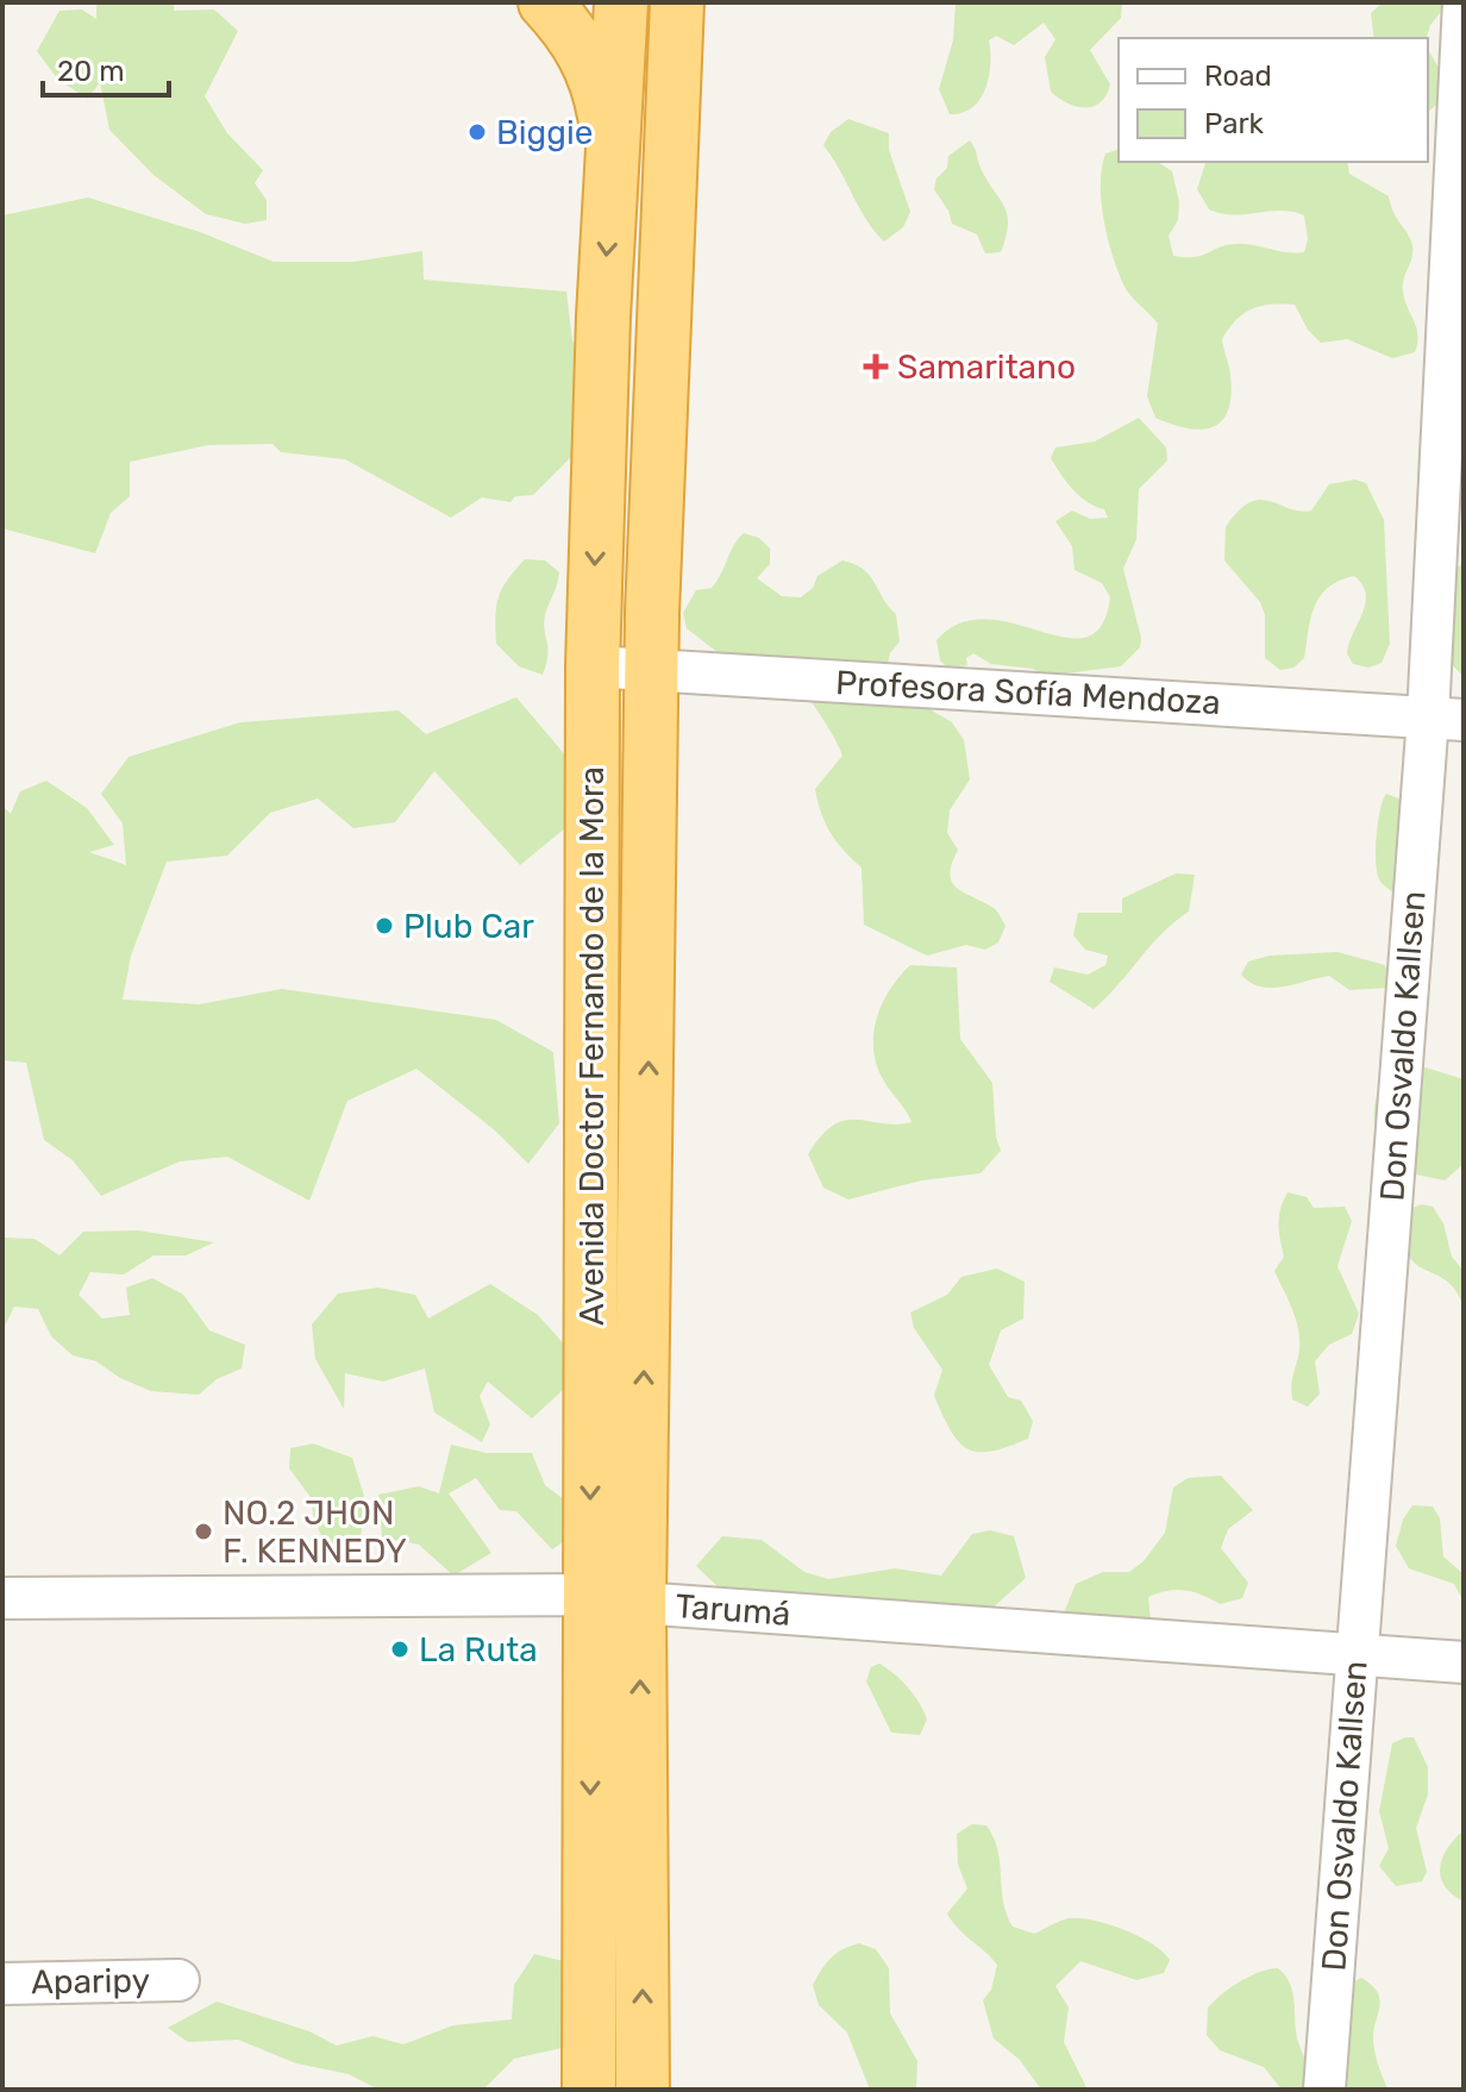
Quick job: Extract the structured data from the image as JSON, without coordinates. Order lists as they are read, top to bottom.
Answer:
{
  "streets": {
    "highway": ["Avenida Doctor Fernando de la Mora"],
    "street": [
      "Profesora Sofía Mendoza",
      "Don Osvaldo Kallsen",
      "Tarumá",
      "Aparipy"
    ]
  },
  "crossings": [
    ["Profesora Sofía Mendoza", "Avenida Doctor Fernando de la Mora"],
    ["Profesora Sofía Mendoza", "Don Osvaldo Kallsen"],
    ["Avenida Doctor Fernando de la Mora", "Tarumá"],
    ["Don Osvaldo Kallsen", "Tarumá"]
  ],
  "places": {
    "other": [
      "Biggie",
      "Plub Car",
      "NO.2 JHON F. KENNEDY",
      "La Ruta"
    ],
    "health": ["Samaritano"]
  },
  "legend": ["Road", "Park"],
  "scale_bar": "20 m"
}
